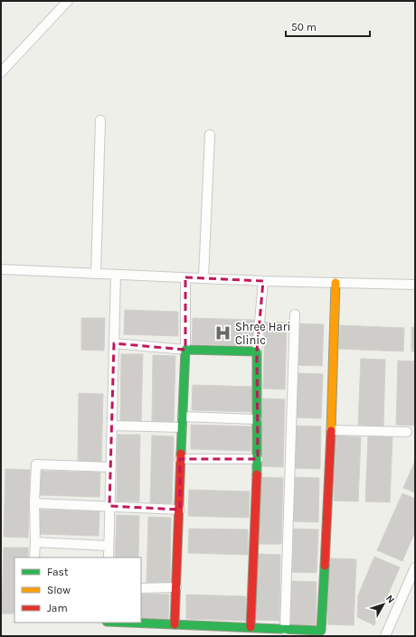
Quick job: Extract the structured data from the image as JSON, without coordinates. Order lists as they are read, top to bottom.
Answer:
{
  "places": {
    "hospital": ["Shree Hari Clinic"]
  },
  "legend": ["Fast", "Slow", "Jam"],
  "scale_bar": "50 m",
  "north": "top right"
}
